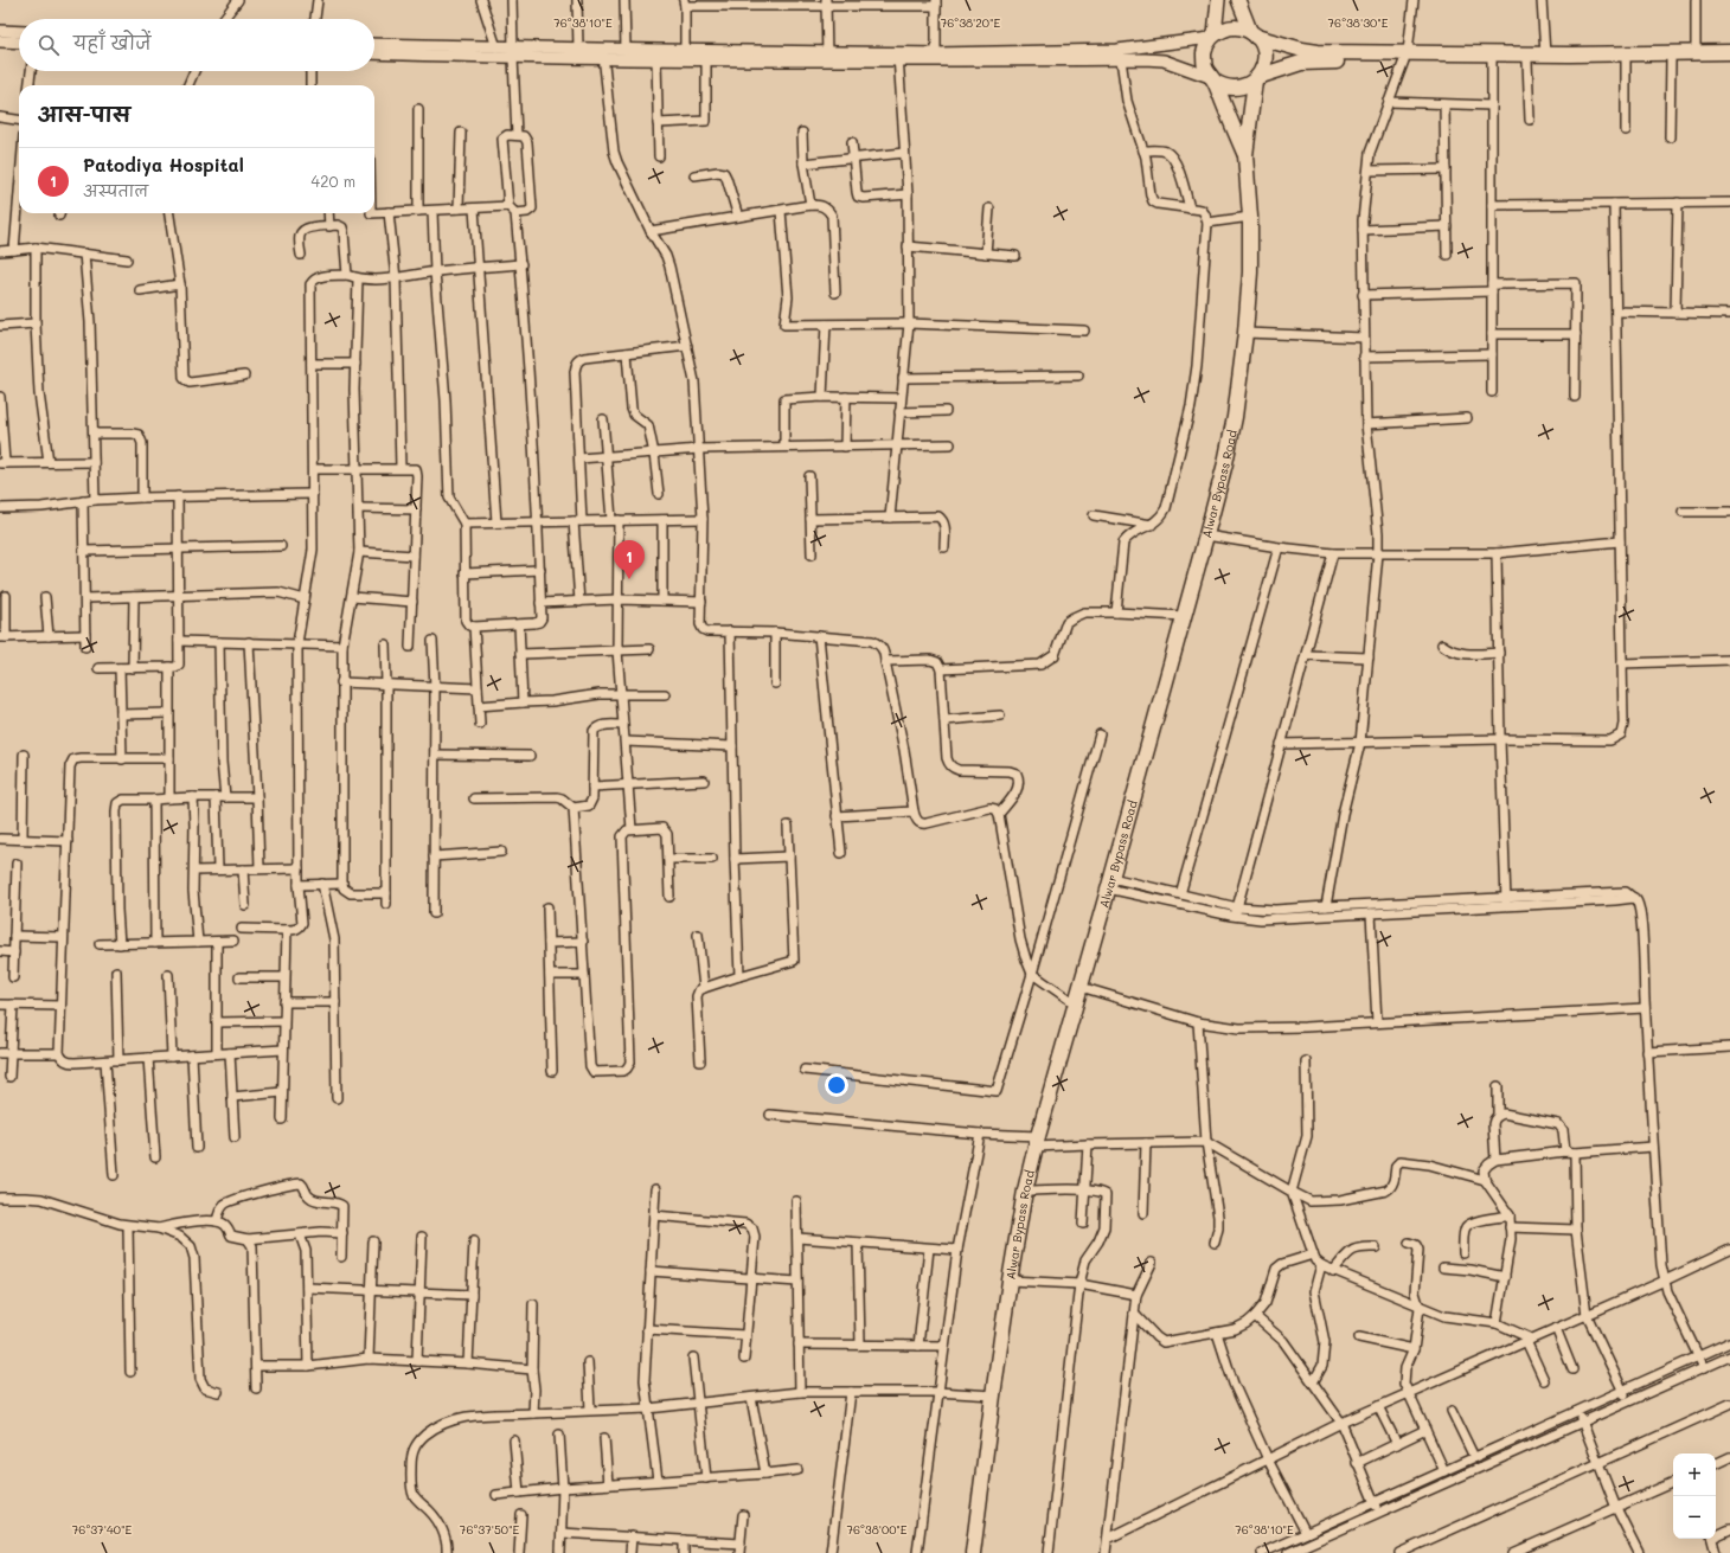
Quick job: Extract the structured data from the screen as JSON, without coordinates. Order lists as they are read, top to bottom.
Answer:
{
  "streets": {
    "highway": ["Alwar Bypass Road"]
  },
  "page": {
    "search": "यहाँ खोजें",
    "heading": "आस-पास",
    "list": [
      {
        "mark": "1",
        "name": "Patodiya Hospital",
        "note": "अस्पताल",
        "value": "420 m"
      }
    ],
    "pins": "1",
    "map_buttons": ["+", "−"]
  },
  "coordinates": [
    "76°38'10\"E",
    "76°38'20\"E",
    "76°38'30\"E",
    "76°37'40\"E",
    "76°37'50\"E",
    "76°38'00\"E"
  ]
}
